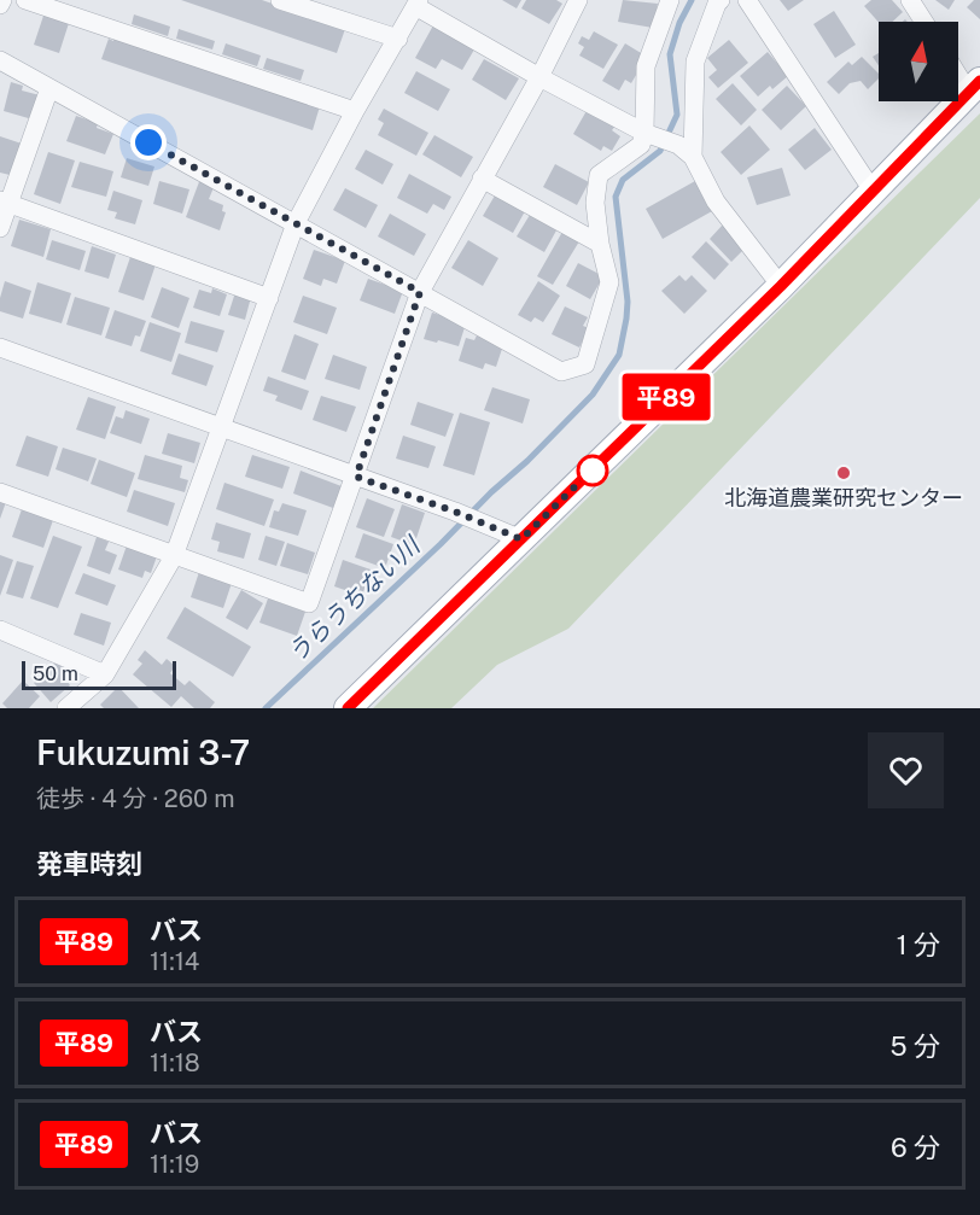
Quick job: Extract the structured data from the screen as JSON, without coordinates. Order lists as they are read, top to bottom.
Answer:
{
  "water": ["うらうちない川"],
  "places": ["北海道農業研究センター"],
  "lines": ["bus line 平89"],
  "scale_bar": "50 m",
  "north": "top",
  "page": {
    "on_map": "平89",
    "scale": "50 m",
    "heading": [
      ["Fukuzumi 3-7", "徒歩 · 4 分 · 260 m"],
      "発車時刻"
    ],
    "list": [
      {
        "mark": "平89",
        "name": "バス",
        "note": "11:14",
        "value": "1 分"
      },
      {
        "mark": "平89",
        "name": "バス",
        "note": "11:18",
        "value": "5 分"
      },
      {
        "mark": "平89",
        "name": "バス",
        "note": "11:19",
        "value": "6 分"
      }
    ]
  }
}
